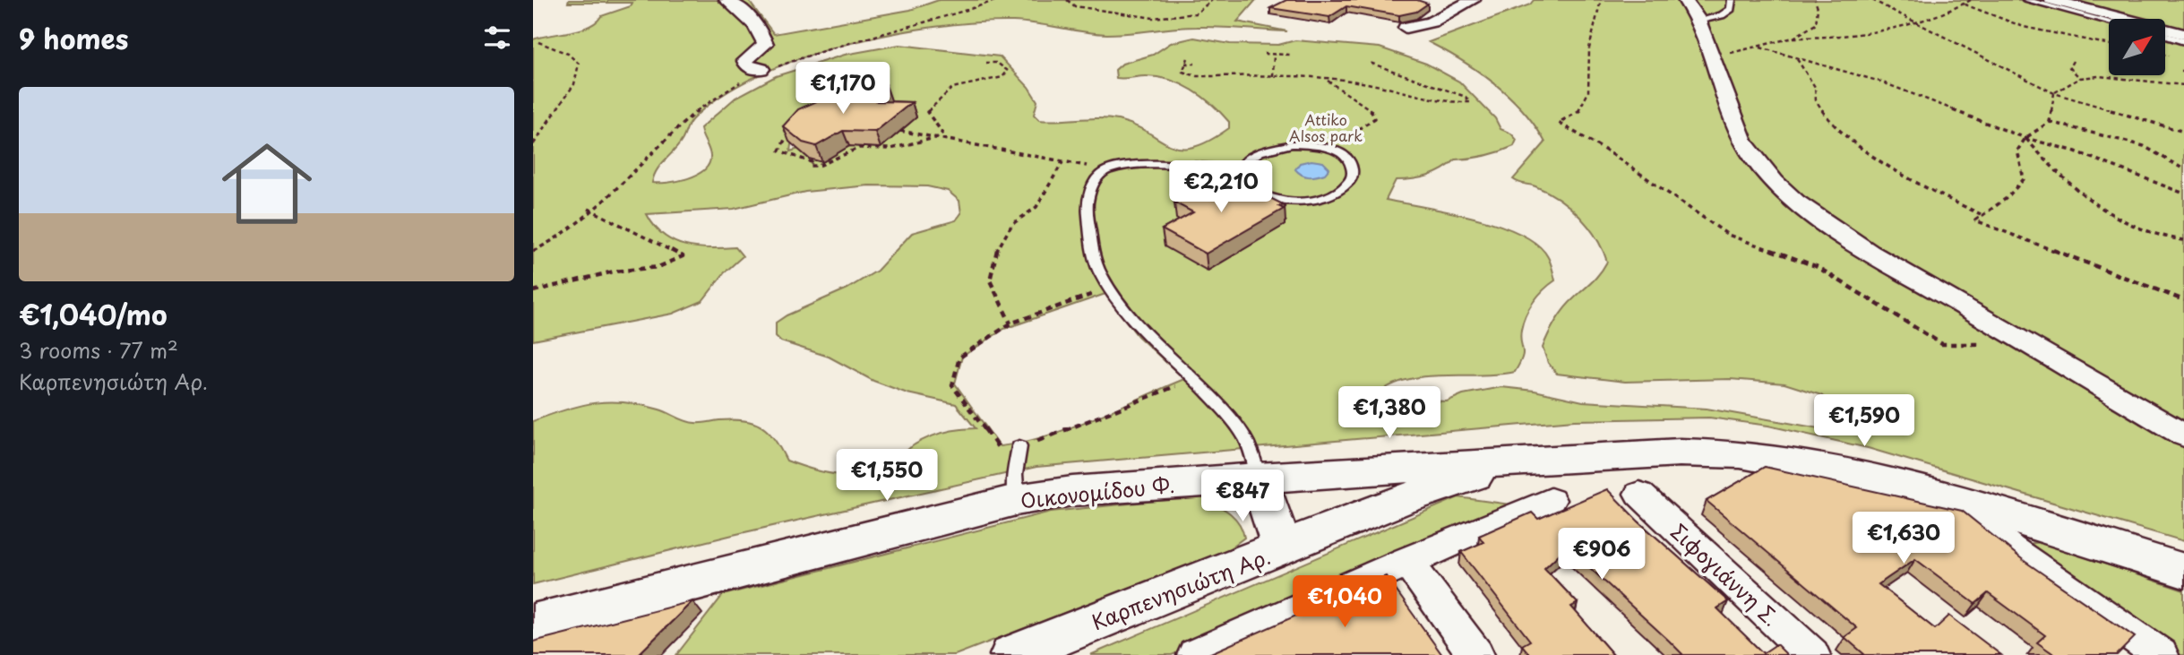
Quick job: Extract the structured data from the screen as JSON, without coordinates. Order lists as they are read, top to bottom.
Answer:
{
  "streets": {
    "street": ["Οικονομίδου Φ.", "Σιφογιάννη Σ.", "Καρπενησιώτη Αρ."]
  },
  "crossings": [
    ["Οικονομίδου Φ.", "Καρπενησιώτη Αρ."]
  ],
  "parks": ["Attiko Alsos park"],
  "north": "top right",
  "page": {
    "heading": "9 homes",
    "price": [
      "€1,170",
      "€2,210",
      "€1,380",
      "€1,590",
      "€1,550",
      "€847",
      "€1,630",
      "€906",
      "€1,040"
    ],
    "list": [
      {
        "name": "€1,040/mo",
        "note": "3 rooms · 77 m² · Καρπενησιώτη Αρ."
      }
    ]
  }
}
